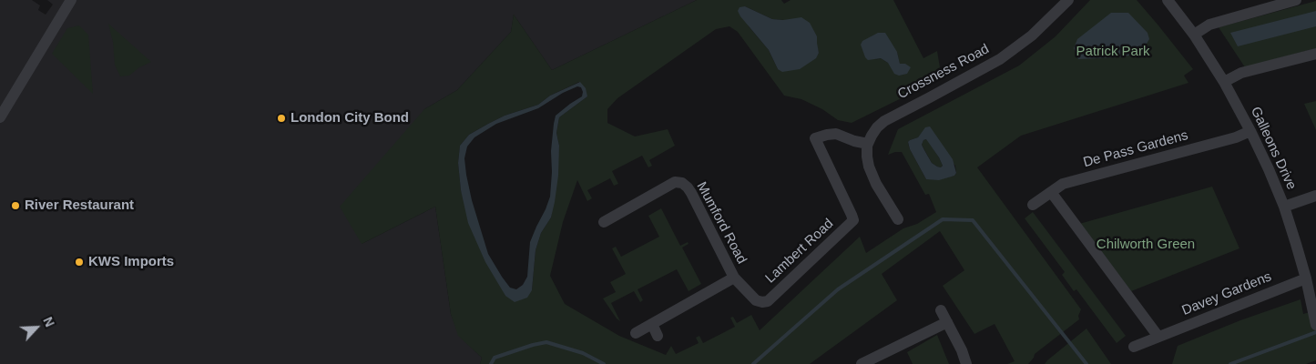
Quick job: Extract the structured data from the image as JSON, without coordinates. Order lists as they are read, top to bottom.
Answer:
{
  "streets": {
    "street": [
      "Crossness Road",
      "Galleons Drive",
      "De Pass Gardens",
      "Mumford Road",
      "Lambert Road",
      "Davey Gardens"
    ]
  },
  "crossings": [
    ["Crossness Road", "Lambert Road"],
    ["Galleons Drive", "De Pass Gardens"],
    ["Galleons Drive", "Davey Gardens"],
    ["Mumford Road", "Lambert Road"]
  ],
  "parks": ["Patrick Park", "Chilworth Green"],
  "places": ["London City Bond", "River Restaurant", "KWS Imports"],
  "north": "top right"
}
